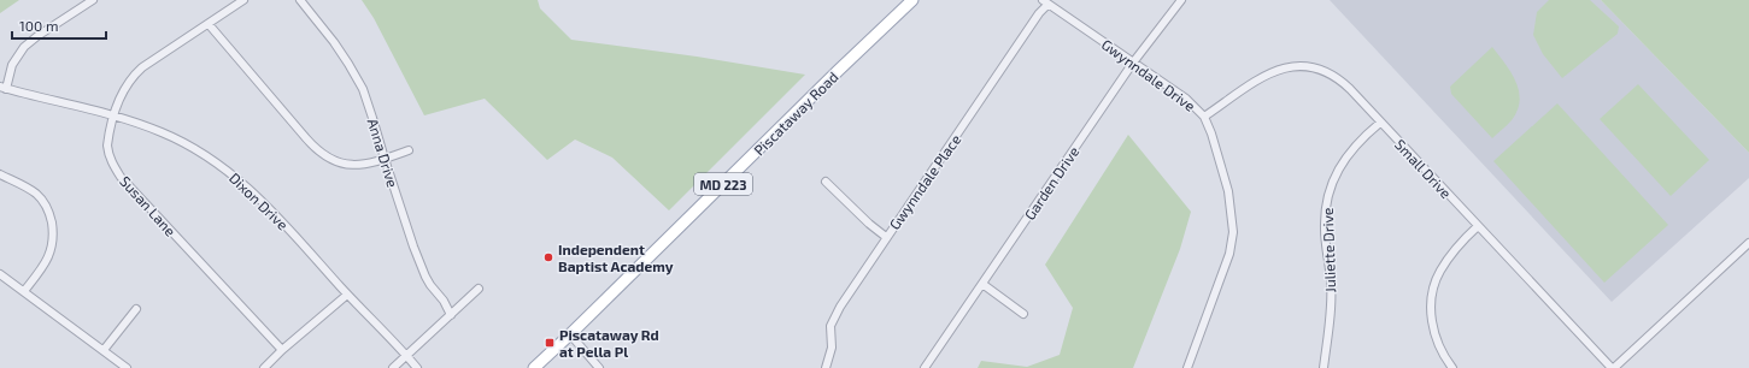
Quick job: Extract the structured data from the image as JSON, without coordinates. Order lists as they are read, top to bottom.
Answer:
{
  "streets": {
    "main road": ["Piscataway Road", "MD 223"],
    "street": [
      "Gwynndale Drive",
      "Anna Drive",
      "Small Drive",
      "Gwynndale Place",
      "Garden Drive",
      "Dixon Drive",
      "Susan Lane",
      "Juliette Drive"
    ]
  },
  "crossings": [
    ["Gwynndale Drive", "Small Drive"],
    ["Gwynndale Drive", "Gwynndale Place"],
    ["Gwynndale Drive", "Garden Drive"],
    ["Small Drive", "Juliette Drive"],
    ["Dixon Drive", "Susan Lane"]
  ],
  "places": {
    "other": ["Independent Baptist Academy"],
    "transit": ["Piscataway Rd at Pella Pl"]
  },
  "scale_bar": "100 m"
}
